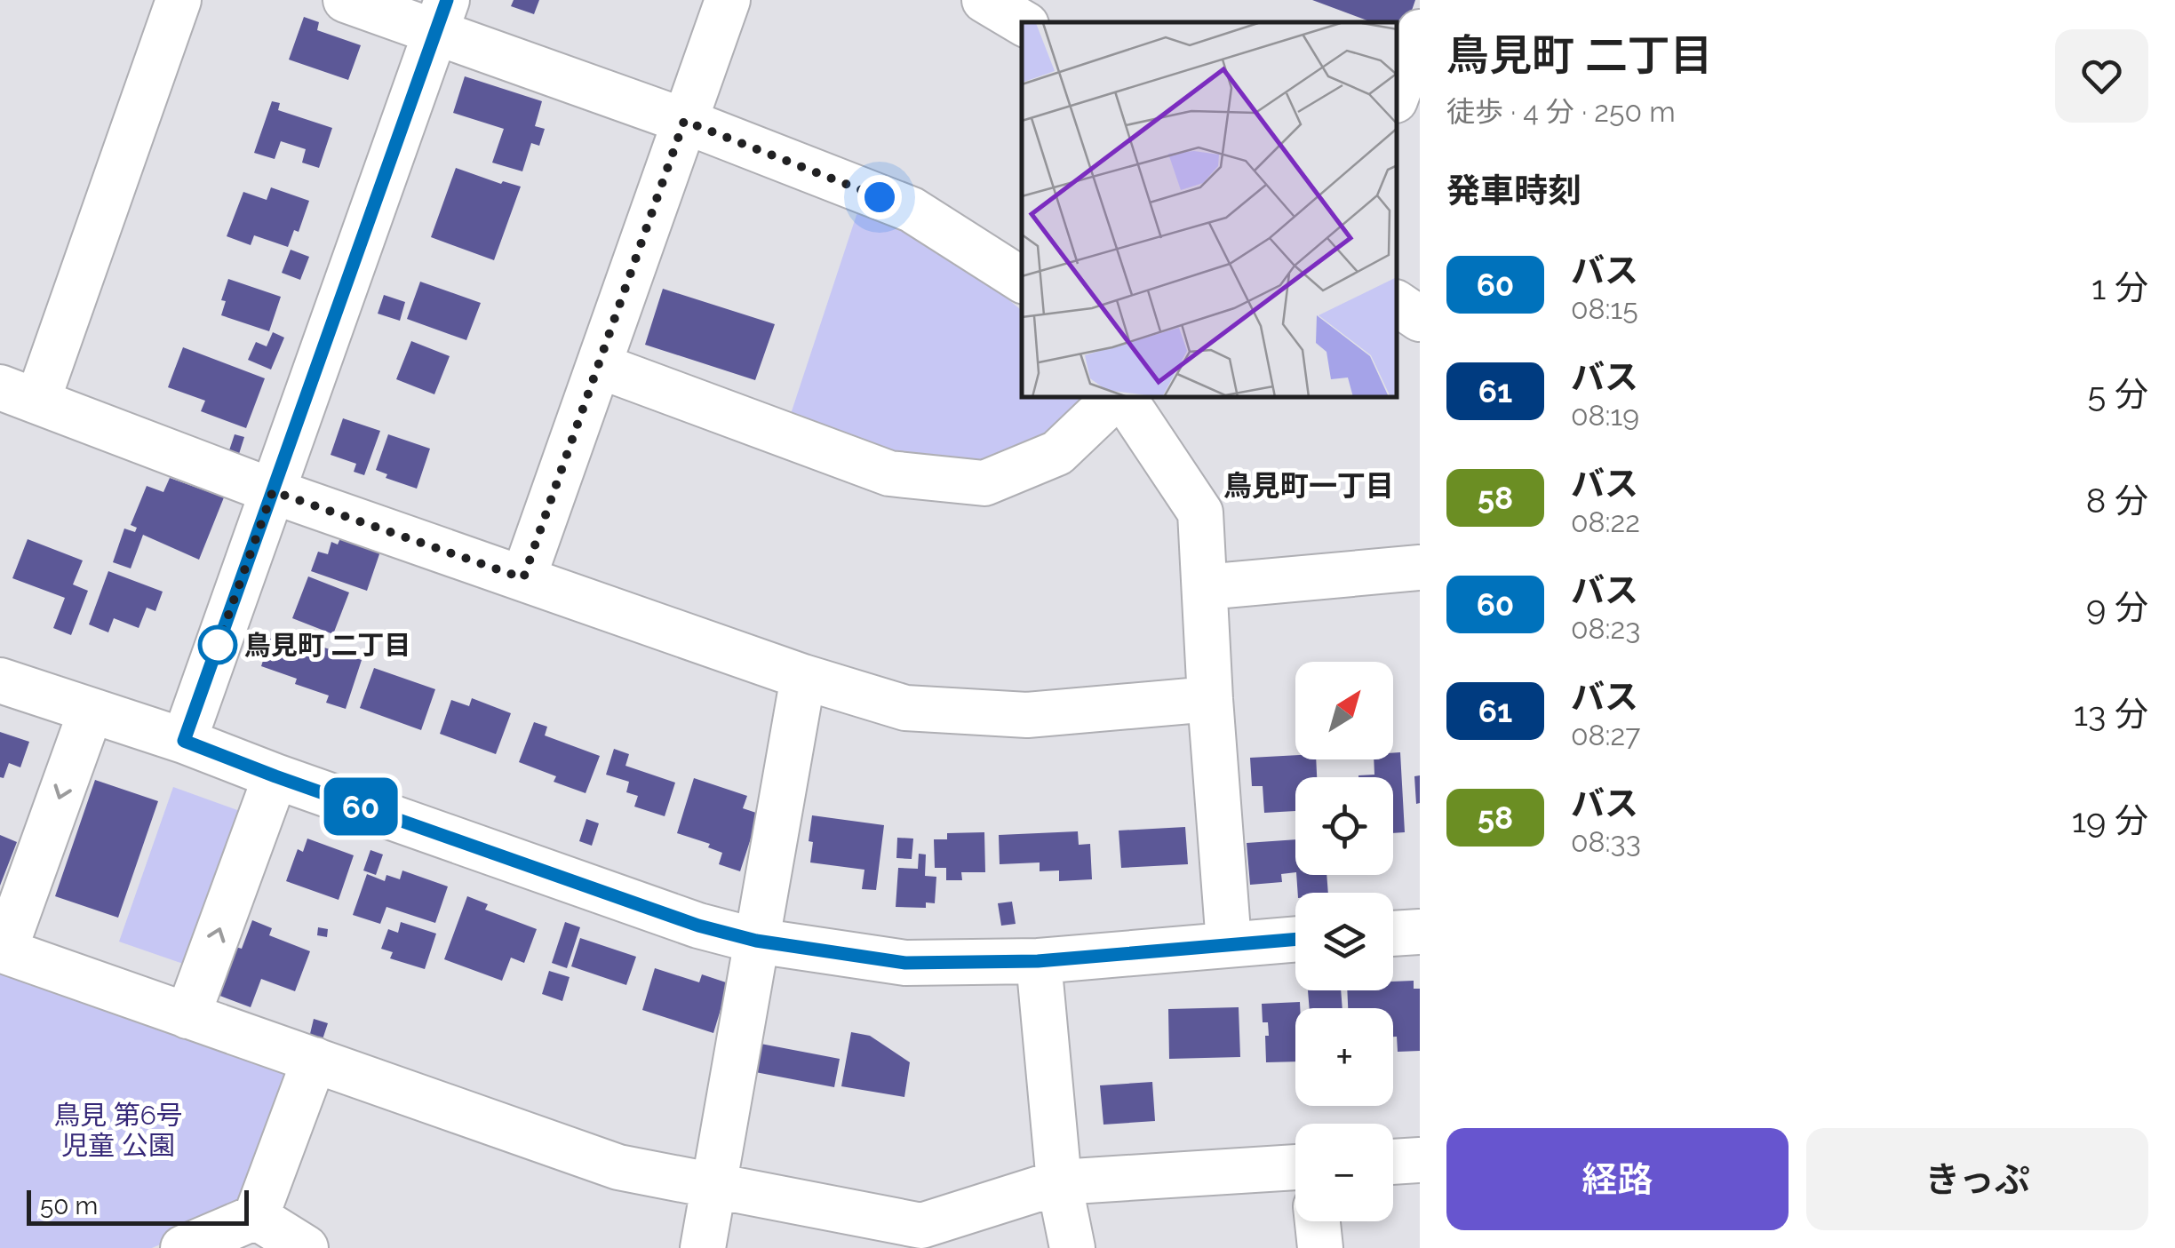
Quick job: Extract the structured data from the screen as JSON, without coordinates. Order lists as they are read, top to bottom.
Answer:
{
  "districts": ["鳥見町一丁目"],
  "parks": ["鳥見 第6号 児童 公園"],
  "places": ["鳥見町 二丁目"],
  "lines": ["bus line 60"],
  "scale_bar": "50 m",
  "north": "top right",
  "page": {
    "on_map": "60",
    "heading": [
      ["鳥見町 二丁目", "徒歩 · 4 分 · 250 m"],
      "発車時刻"
    ],
    "list": [
      {
        "mark": "60",
        "name": "バス",
        "note": "08:15",
        "value": "1 分"
      },
      {
        "mark": "61",
        "name": "バス",
        "note": "08:19",
        "value": "5 分"
      },
      {
        "mark": "58",
        "name": "バス",
        "note": "08:22",
        "value": "8 分"
      },
      {
        "mark": "60",
        "name": "バス",
        "note": "08:23",
        "value": "9 分"
      },
      {
        "mark": "61",
        "name": "バス",
        "note": "08:27",
        "value": "13 分"
      },
      {
        "mark": "58",
        "name": "バス",
        "note": "08:33",
        "value": "19 分"
      }
    ],
    "map_buttons": ["+", "−"],
    "buttons": ["経路", "きっぷ"],
    "scale": "50 m"
  }
}
